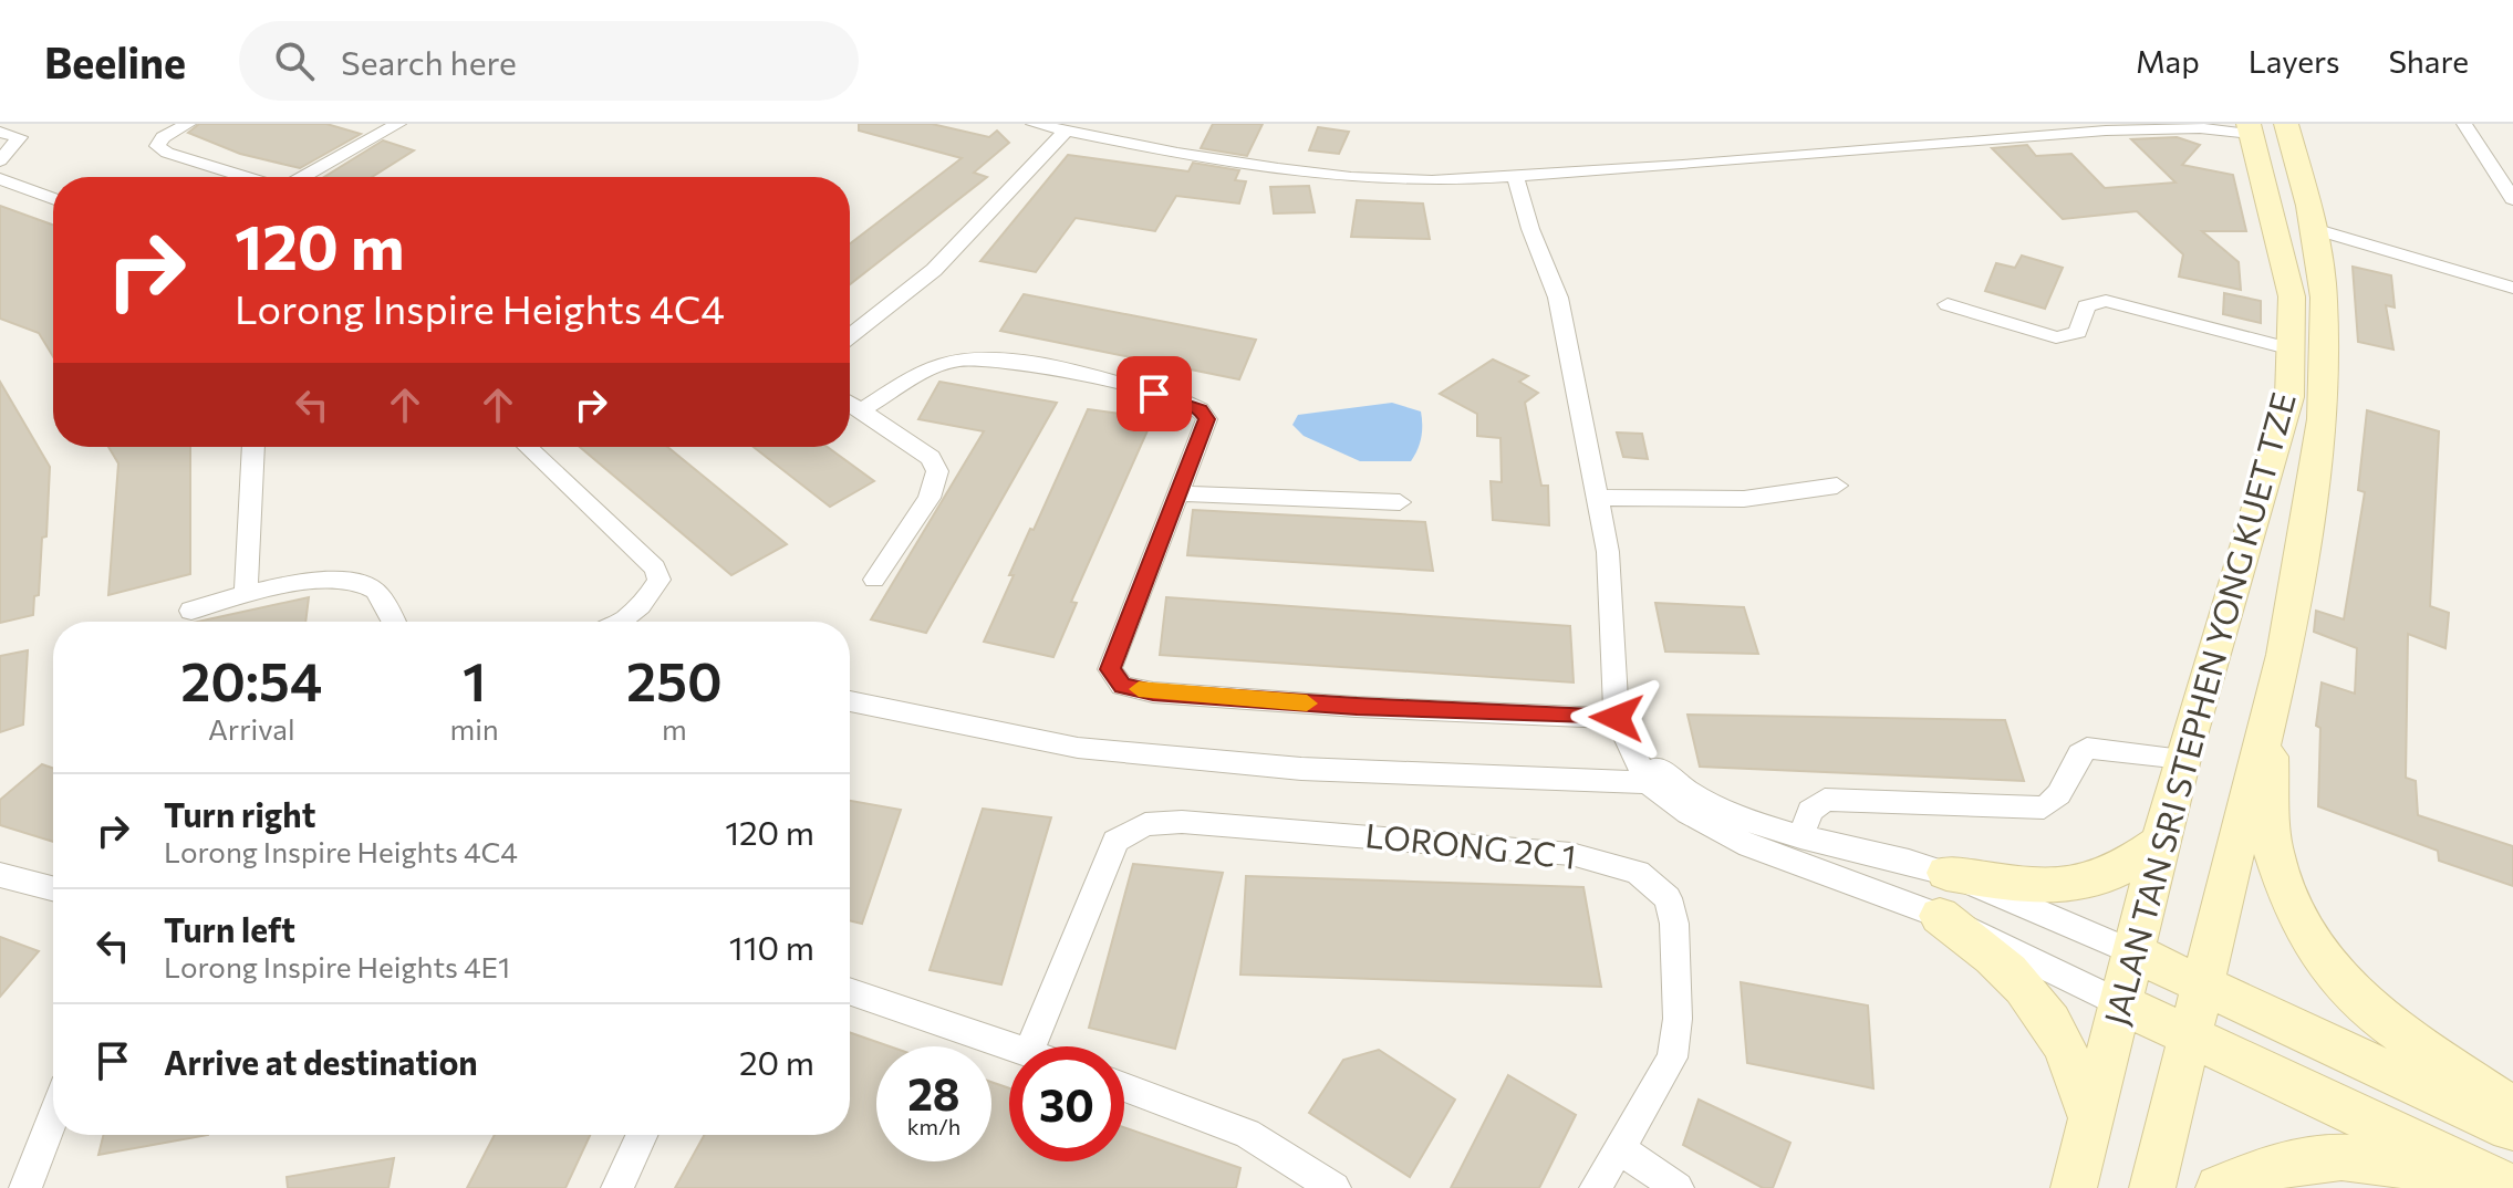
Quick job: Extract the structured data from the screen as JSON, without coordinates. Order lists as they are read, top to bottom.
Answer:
{
  "streets": {
    "main road": ["JALAN TAN SRI STEPHEN YONG KUET TZE"],
    "street": ["LORONG 2C 1"]
  },
  "page": {
    "header": "Beeline",
    "search": "Search here",
    "nav": ["Map", "Layers", "Share"],
    "turn": ["120 m", "Lorong Inspire Heights 4C4"],
    "eta": [
      "20:54",
      "Arrival",
      "1",
      "min",
      "250",
      "m"
    ],
    "list": [
      {
        "name": "Turn right",
        "note": "Lorong Inspire Heights 4C4",
        "value": "120 m"
      },
      {
        "name": "Turn left",
        "note": "Lorong Inspire Heights 4E1",
        "value": "110 m"
      },
      {
        "name": "Arrive at destination",
        "value": "20 m"
      }
    ],
    "speed": "28 km/h",
    "limit": "30"
  }
}
